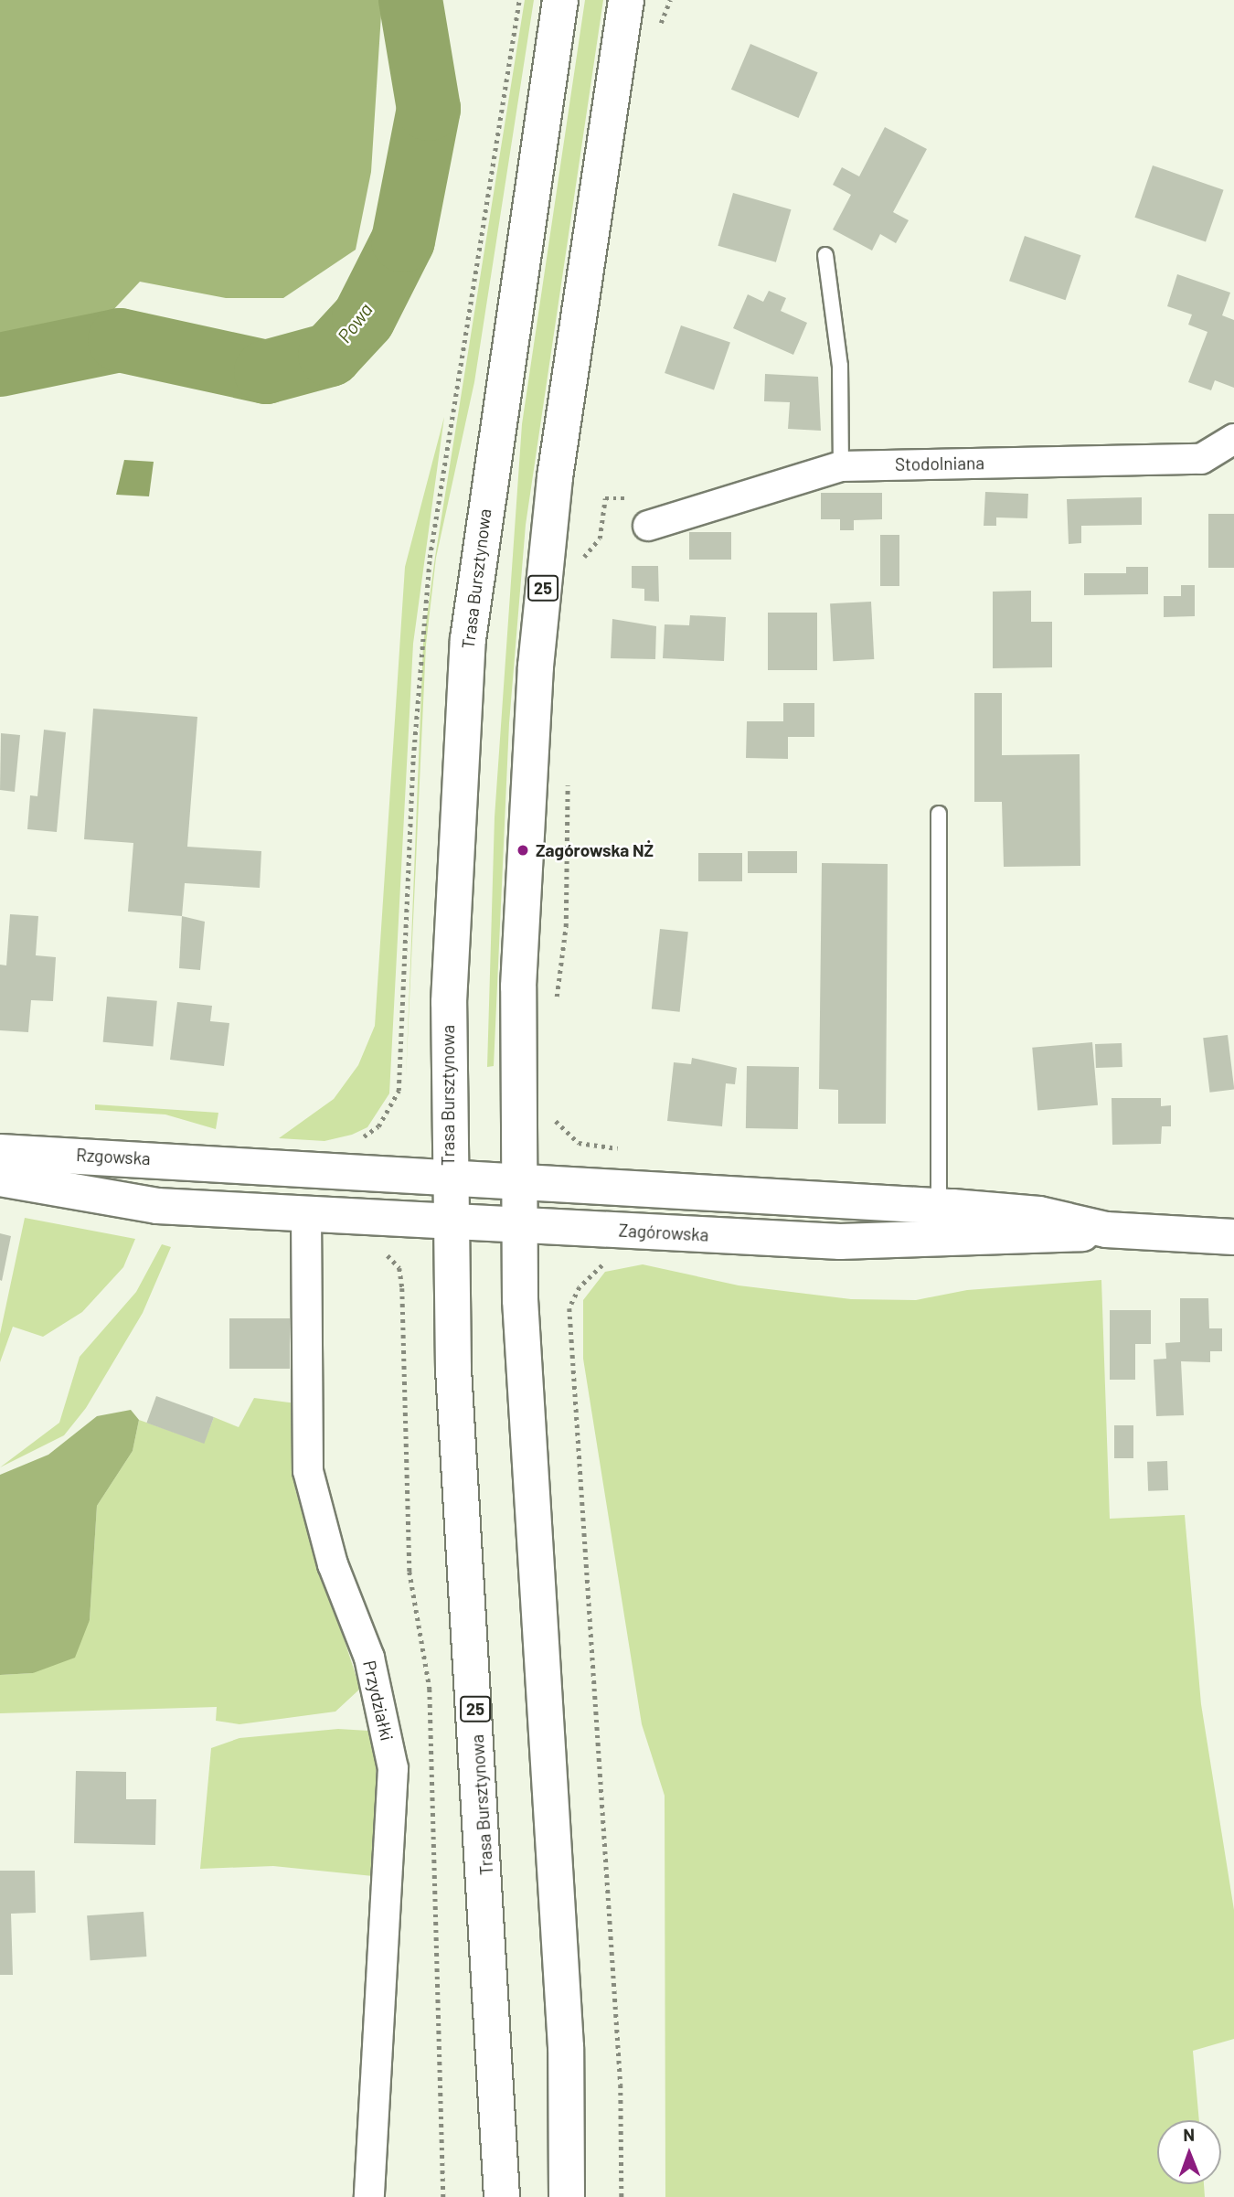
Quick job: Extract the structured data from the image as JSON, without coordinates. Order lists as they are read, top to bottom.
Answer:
{
  "streets": {
    "main road": [
      "Trasa Bursztynowa",
      "25",
      "Rzgowska",
      "Zagórowska"
    ],
    "street": ["Stodolniana", "Przydziałki"]
  },
  "crossings": [
    ["Trasa Bursztynowa", "Zagórowska"],
    ["25", "Zagórowska"],
    ["Rzgowska", "Zagórowska"],
    ["Zagórowska", "Przydziałki"]
  ],
  "water": ["Powa"],
  "places": ["Zagórowska NŻ"],
  "north": "top"
}
